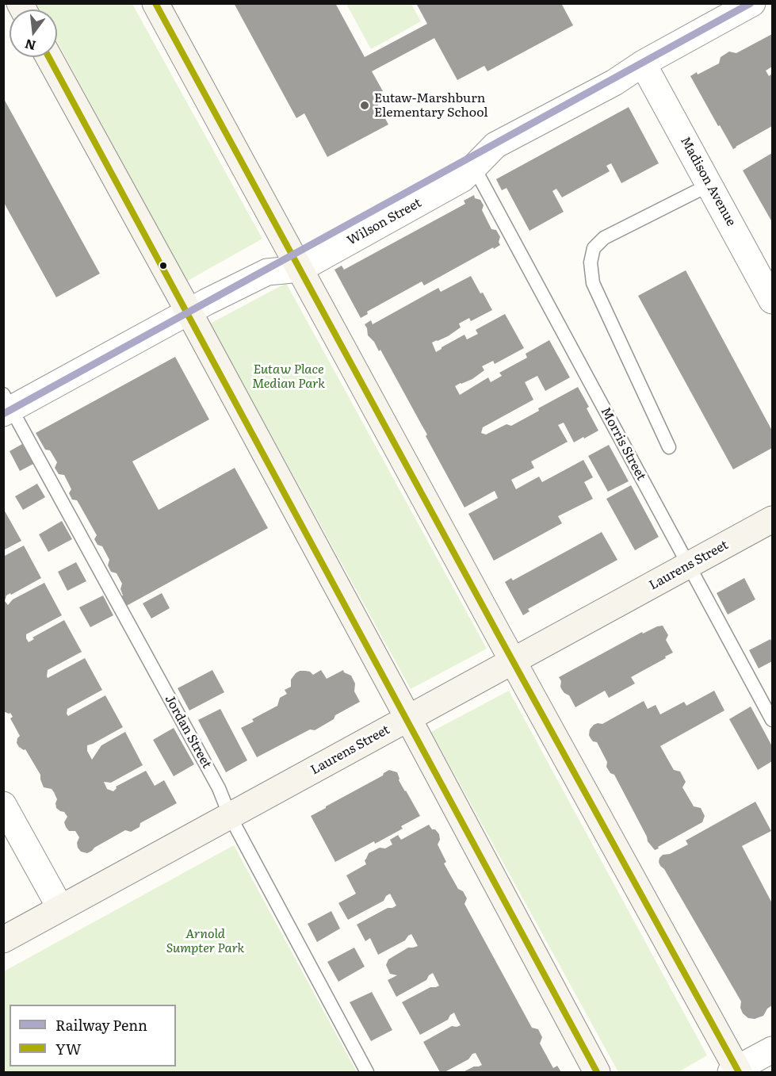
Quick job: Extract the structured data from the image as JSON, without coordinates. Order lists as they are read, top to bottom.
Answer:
{
  "streets": {
    "street": ["Madison Avenue", "Wilson Street", "Laurens Street"],
    "lane": ["Morris Street", "Jordan Street"]
  },
  "crossings": [
    ["Madison Avenue", "Wilson Street"],
    ["Wilson Street", "Morris Street"],
    ["Wilson Street", "Jordan Street"],
    ["Morris Street", "Laurens Street"],
    ["Laurens Street", "Jordan Street"]
  ],
  "parks": ["Eutaw Place Median Park", "Arnold Sumpter Park"],
  "places": ["Eutaw-Marshburn Elementary School"],
  "lines": ["rail line Penn", "transit line YW"],
  "legend": ["Railway Penn", "YW"],
  "north": "bottom"
}
